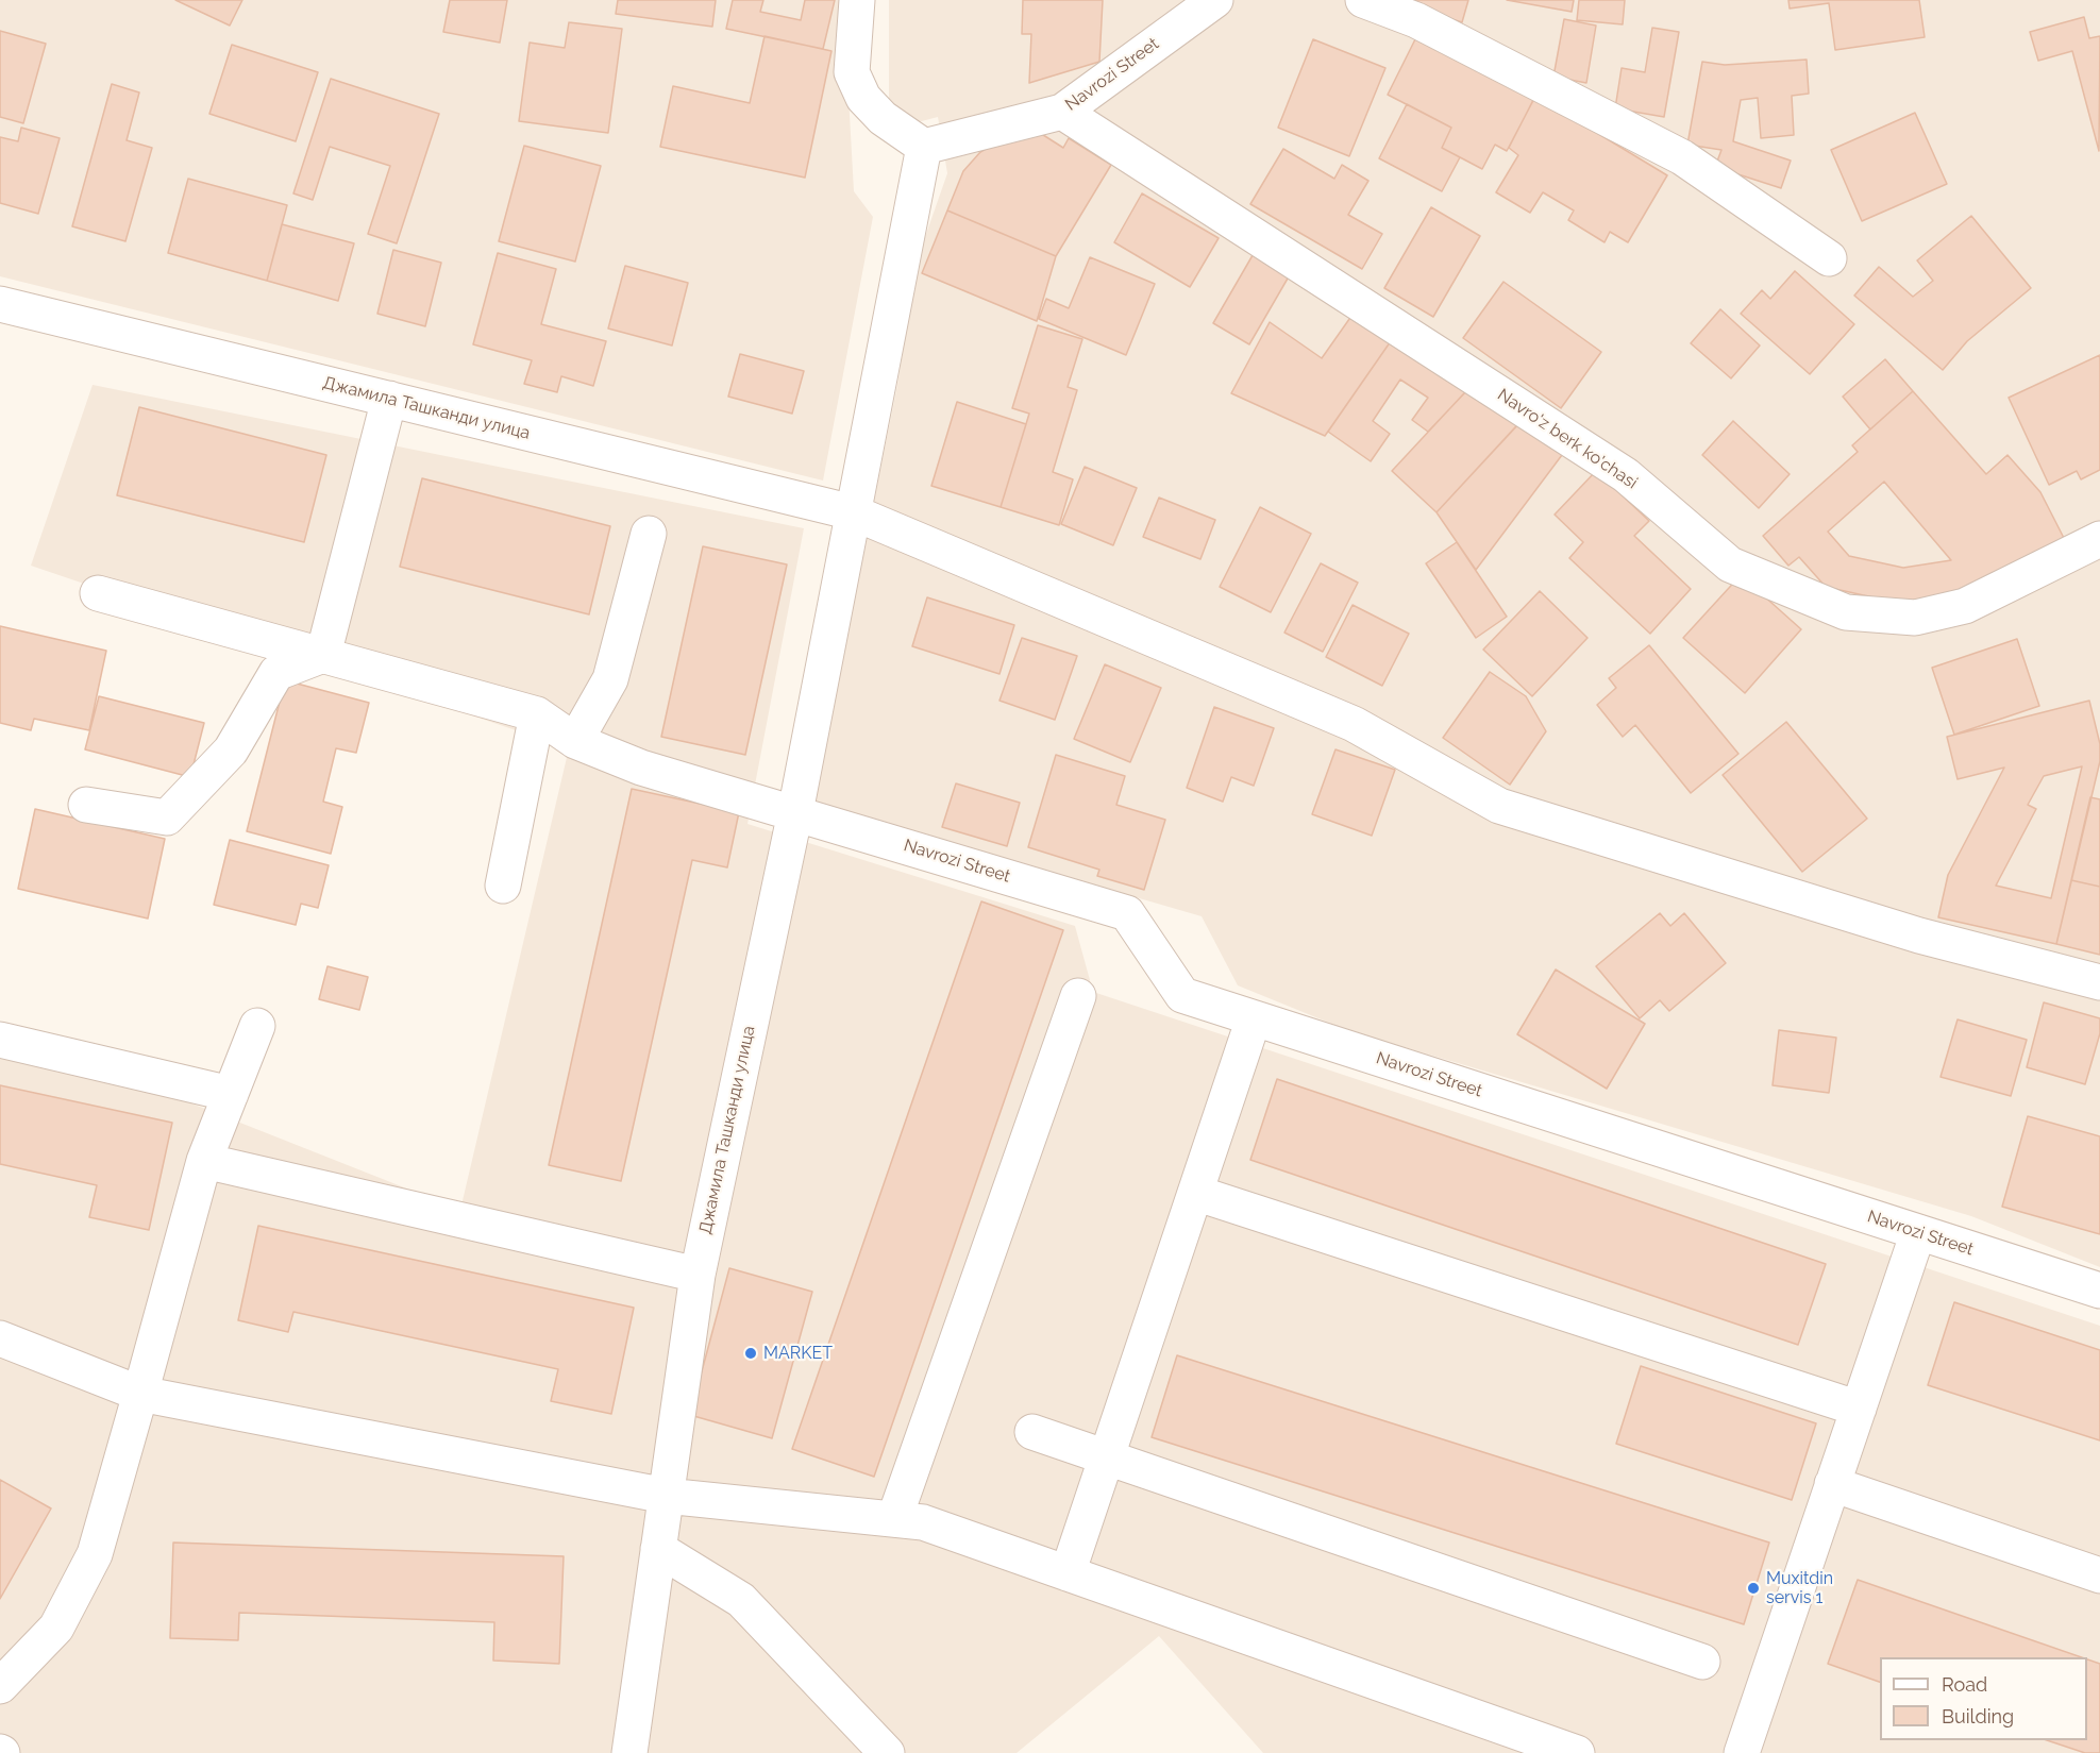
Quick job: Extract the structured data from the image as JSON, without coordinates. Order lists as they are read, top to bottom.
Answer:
{
  "streets": {
    "street": ["Navrozi Street", "Джамила Ташканди улица", "Navro'z berk ko'chasi"]
  },
  "crossings": [
    ["Navrozi Street", "Джамила Ташканди улица"],
    ["Navrozi Street", "Navro'z berk ko'chasi"]
  ],
  "places": ["MARKET", "Muxitdin servis 1"],
  "legend": ["Road", "Building"]
}
